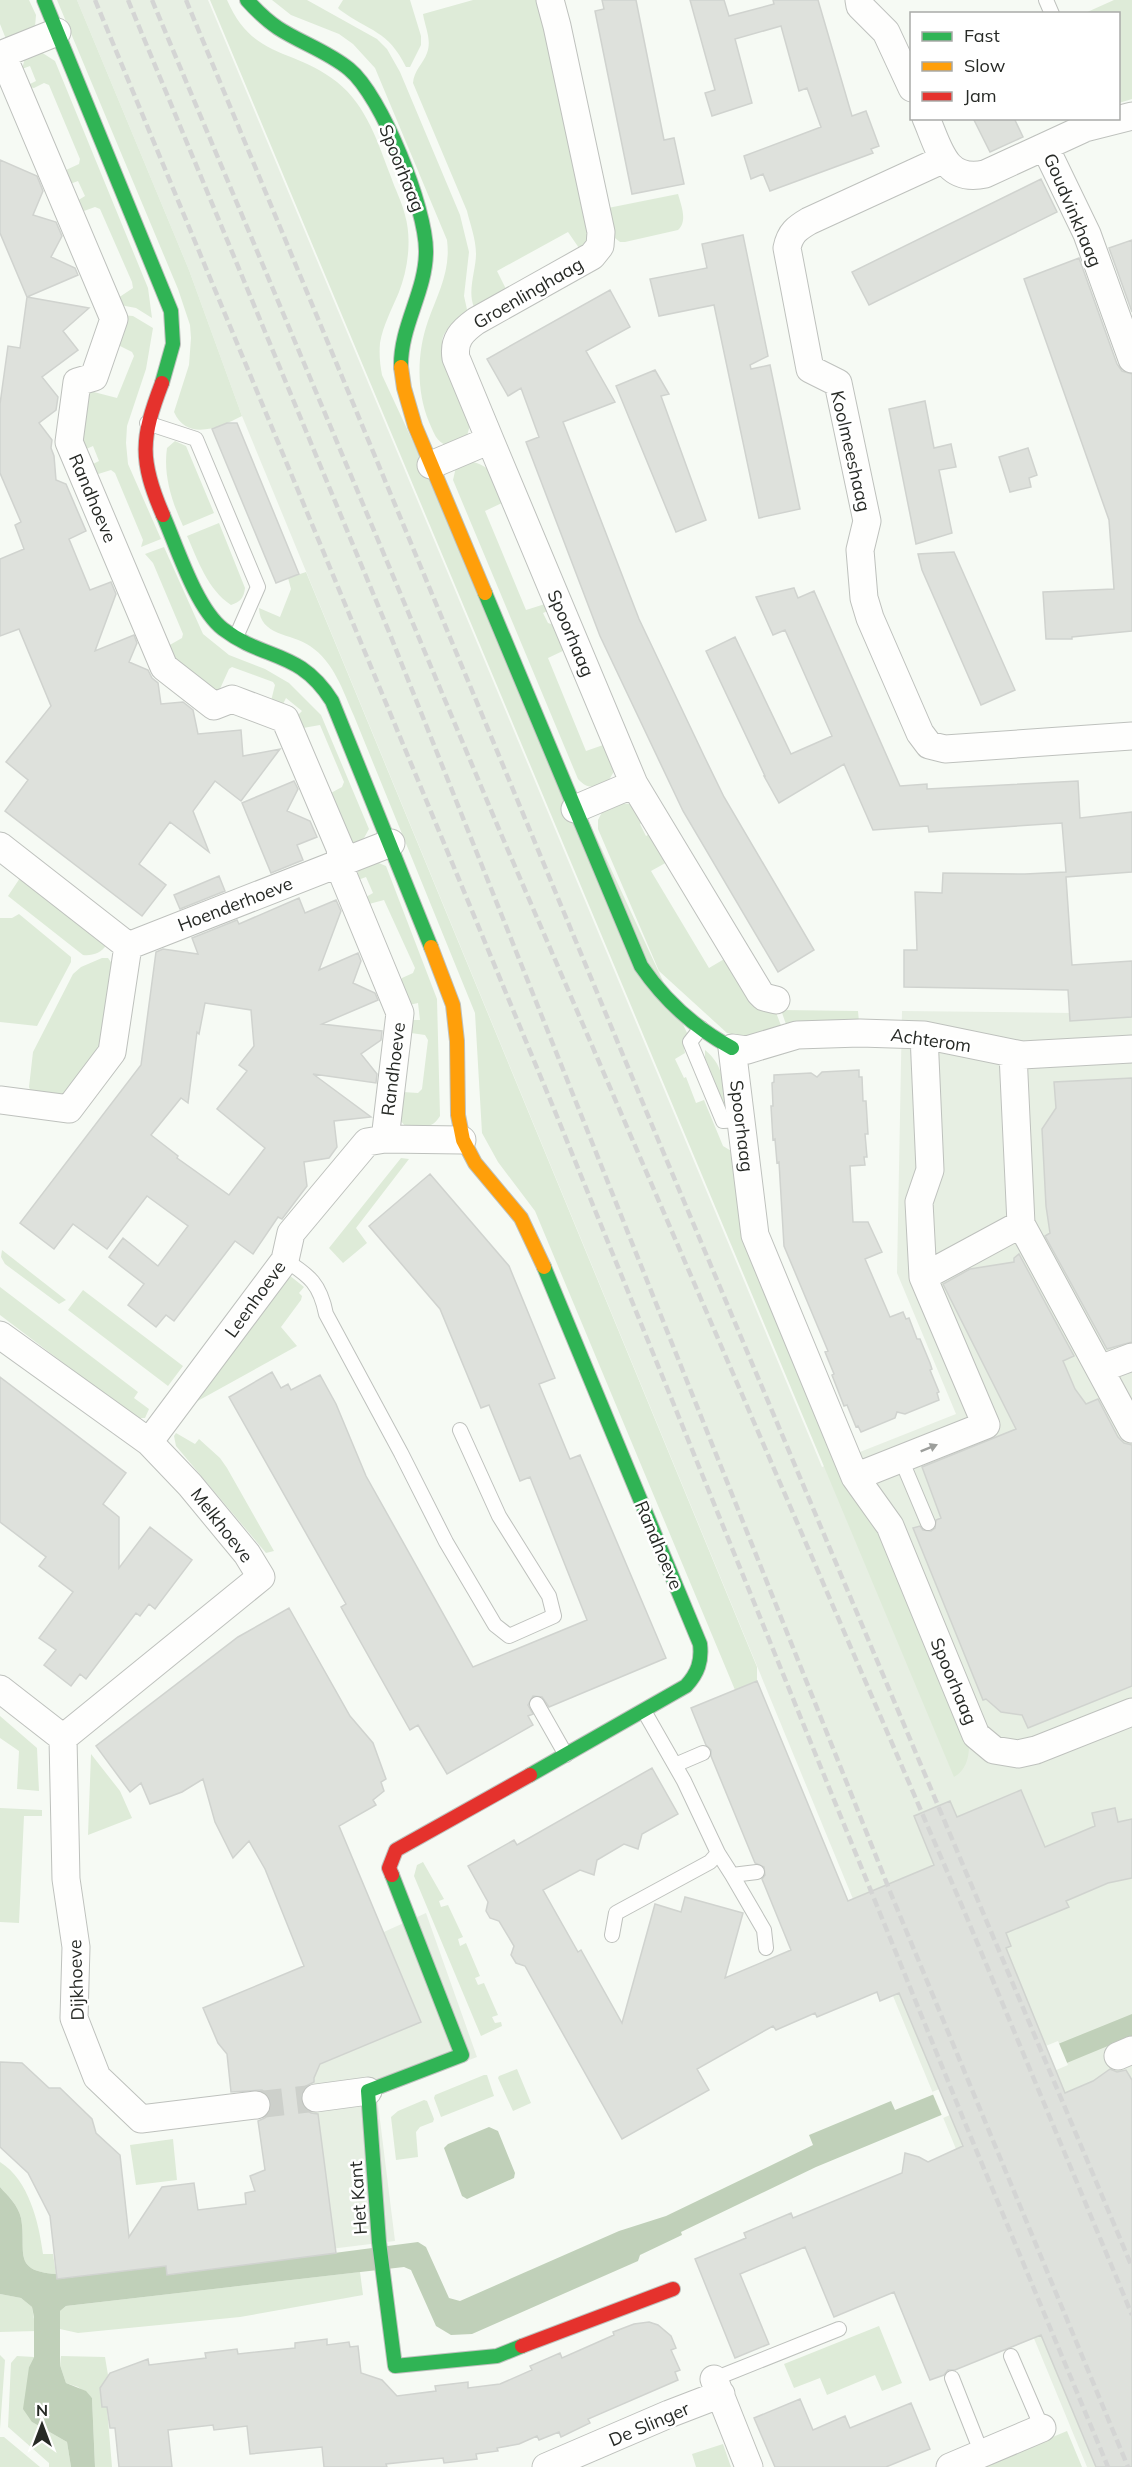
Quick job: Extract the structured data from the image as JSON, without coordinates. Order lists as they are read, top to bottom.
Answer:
{
  "streets": {
    "street": [
      "Spoorhaag",
      "Goudvinkhaag",
      "Groenlinghaag",
      "Koolmeeshaag",
      "Randhoeve",
      "Hoenderhoeve",
      "Achterom",
      "Leenhoeve",
      "Melkhoeve",
      "Dijkhoeve",
      "Het Kant",
      "De Slinger"
    ]
  },
  "crossings": [
    ["Spoorhaag", "Groenlinghaag"],
    ["Spoorhaag", "Achterom"],
    ["Randhoeve", "Hoenderhoeve"],
    ["Randhoeve", "Leenhoeve"],
    ["Randhoeve", "Het Kant"],
    ["Leenhoeve", "Melkhoeve"],
    ["Melkhoeve", "Dijkhoeve"]
  ],
  "legend": ["Fast", "Slow", "Jam"],
  "north": "top"
}
